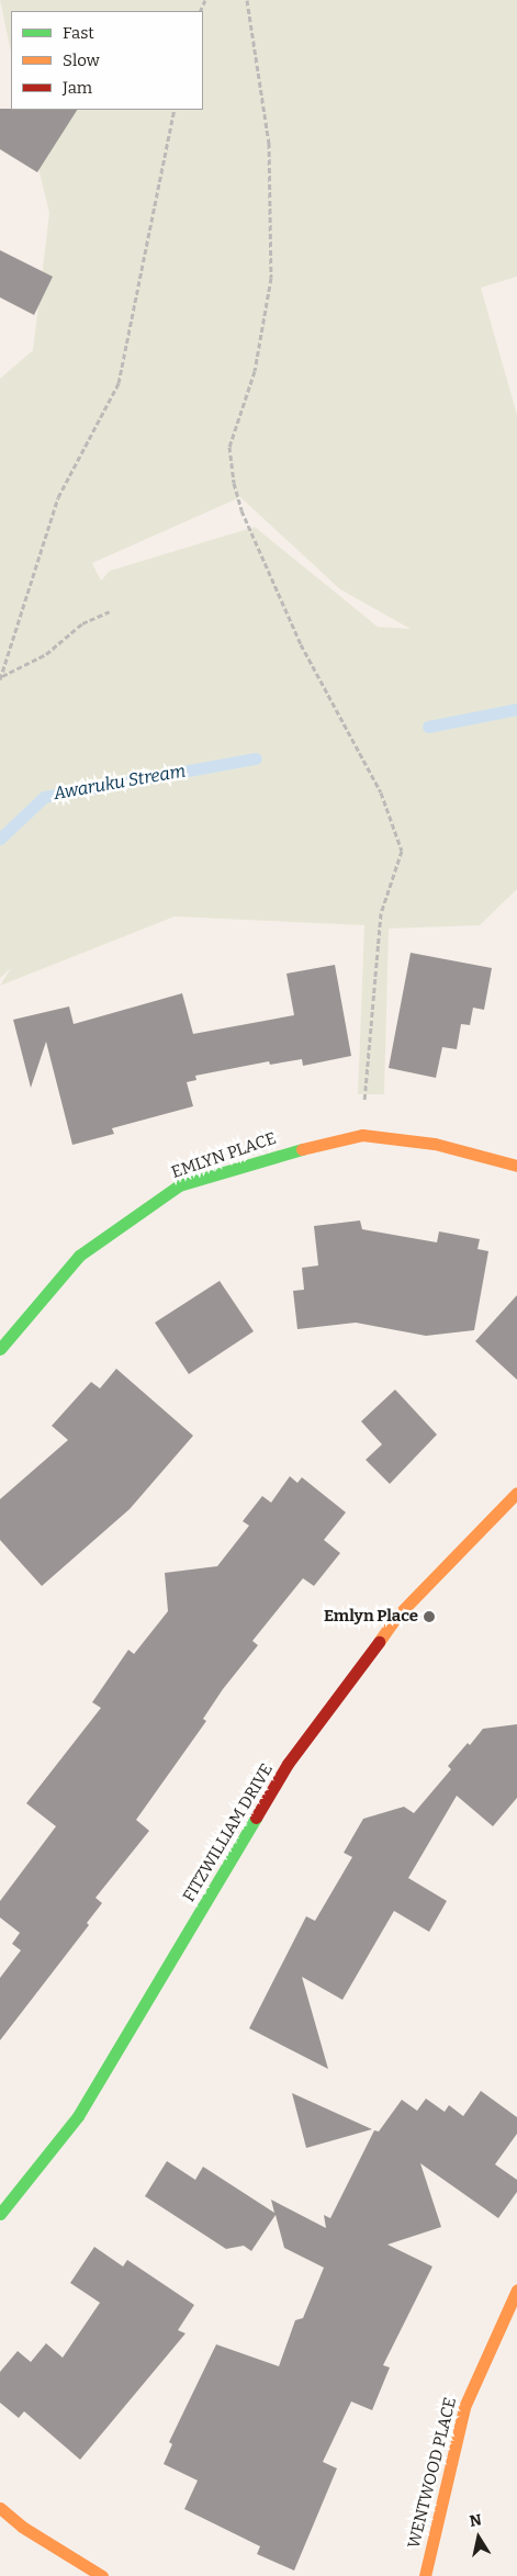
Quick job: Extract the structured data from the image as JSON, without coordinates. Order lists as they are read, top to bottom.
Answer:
{
  "streets": {
    "street": ["EMLYN PLACE", "FITZWILLIAM DRIVE", "WENTWOOD PLACE"]
  },
  "water": ["Awaruku Stream"],
  "places": ["Emlyn Place"],
  "legend": ["Fast", "Slow", "Jam"],
  "north": "top"
}
